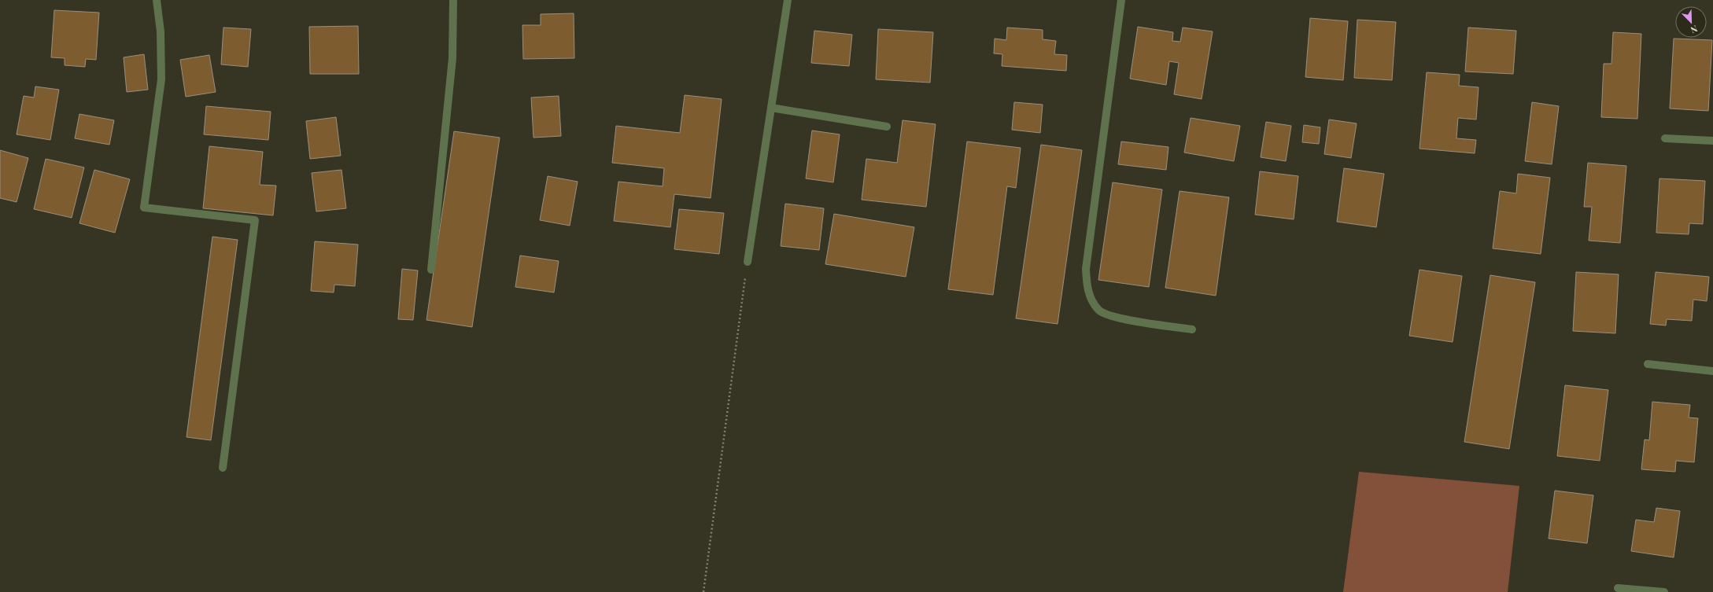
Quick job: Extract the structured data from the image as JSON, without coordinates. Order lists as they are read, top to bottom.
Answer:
{
  "north": "bottom right"
}
